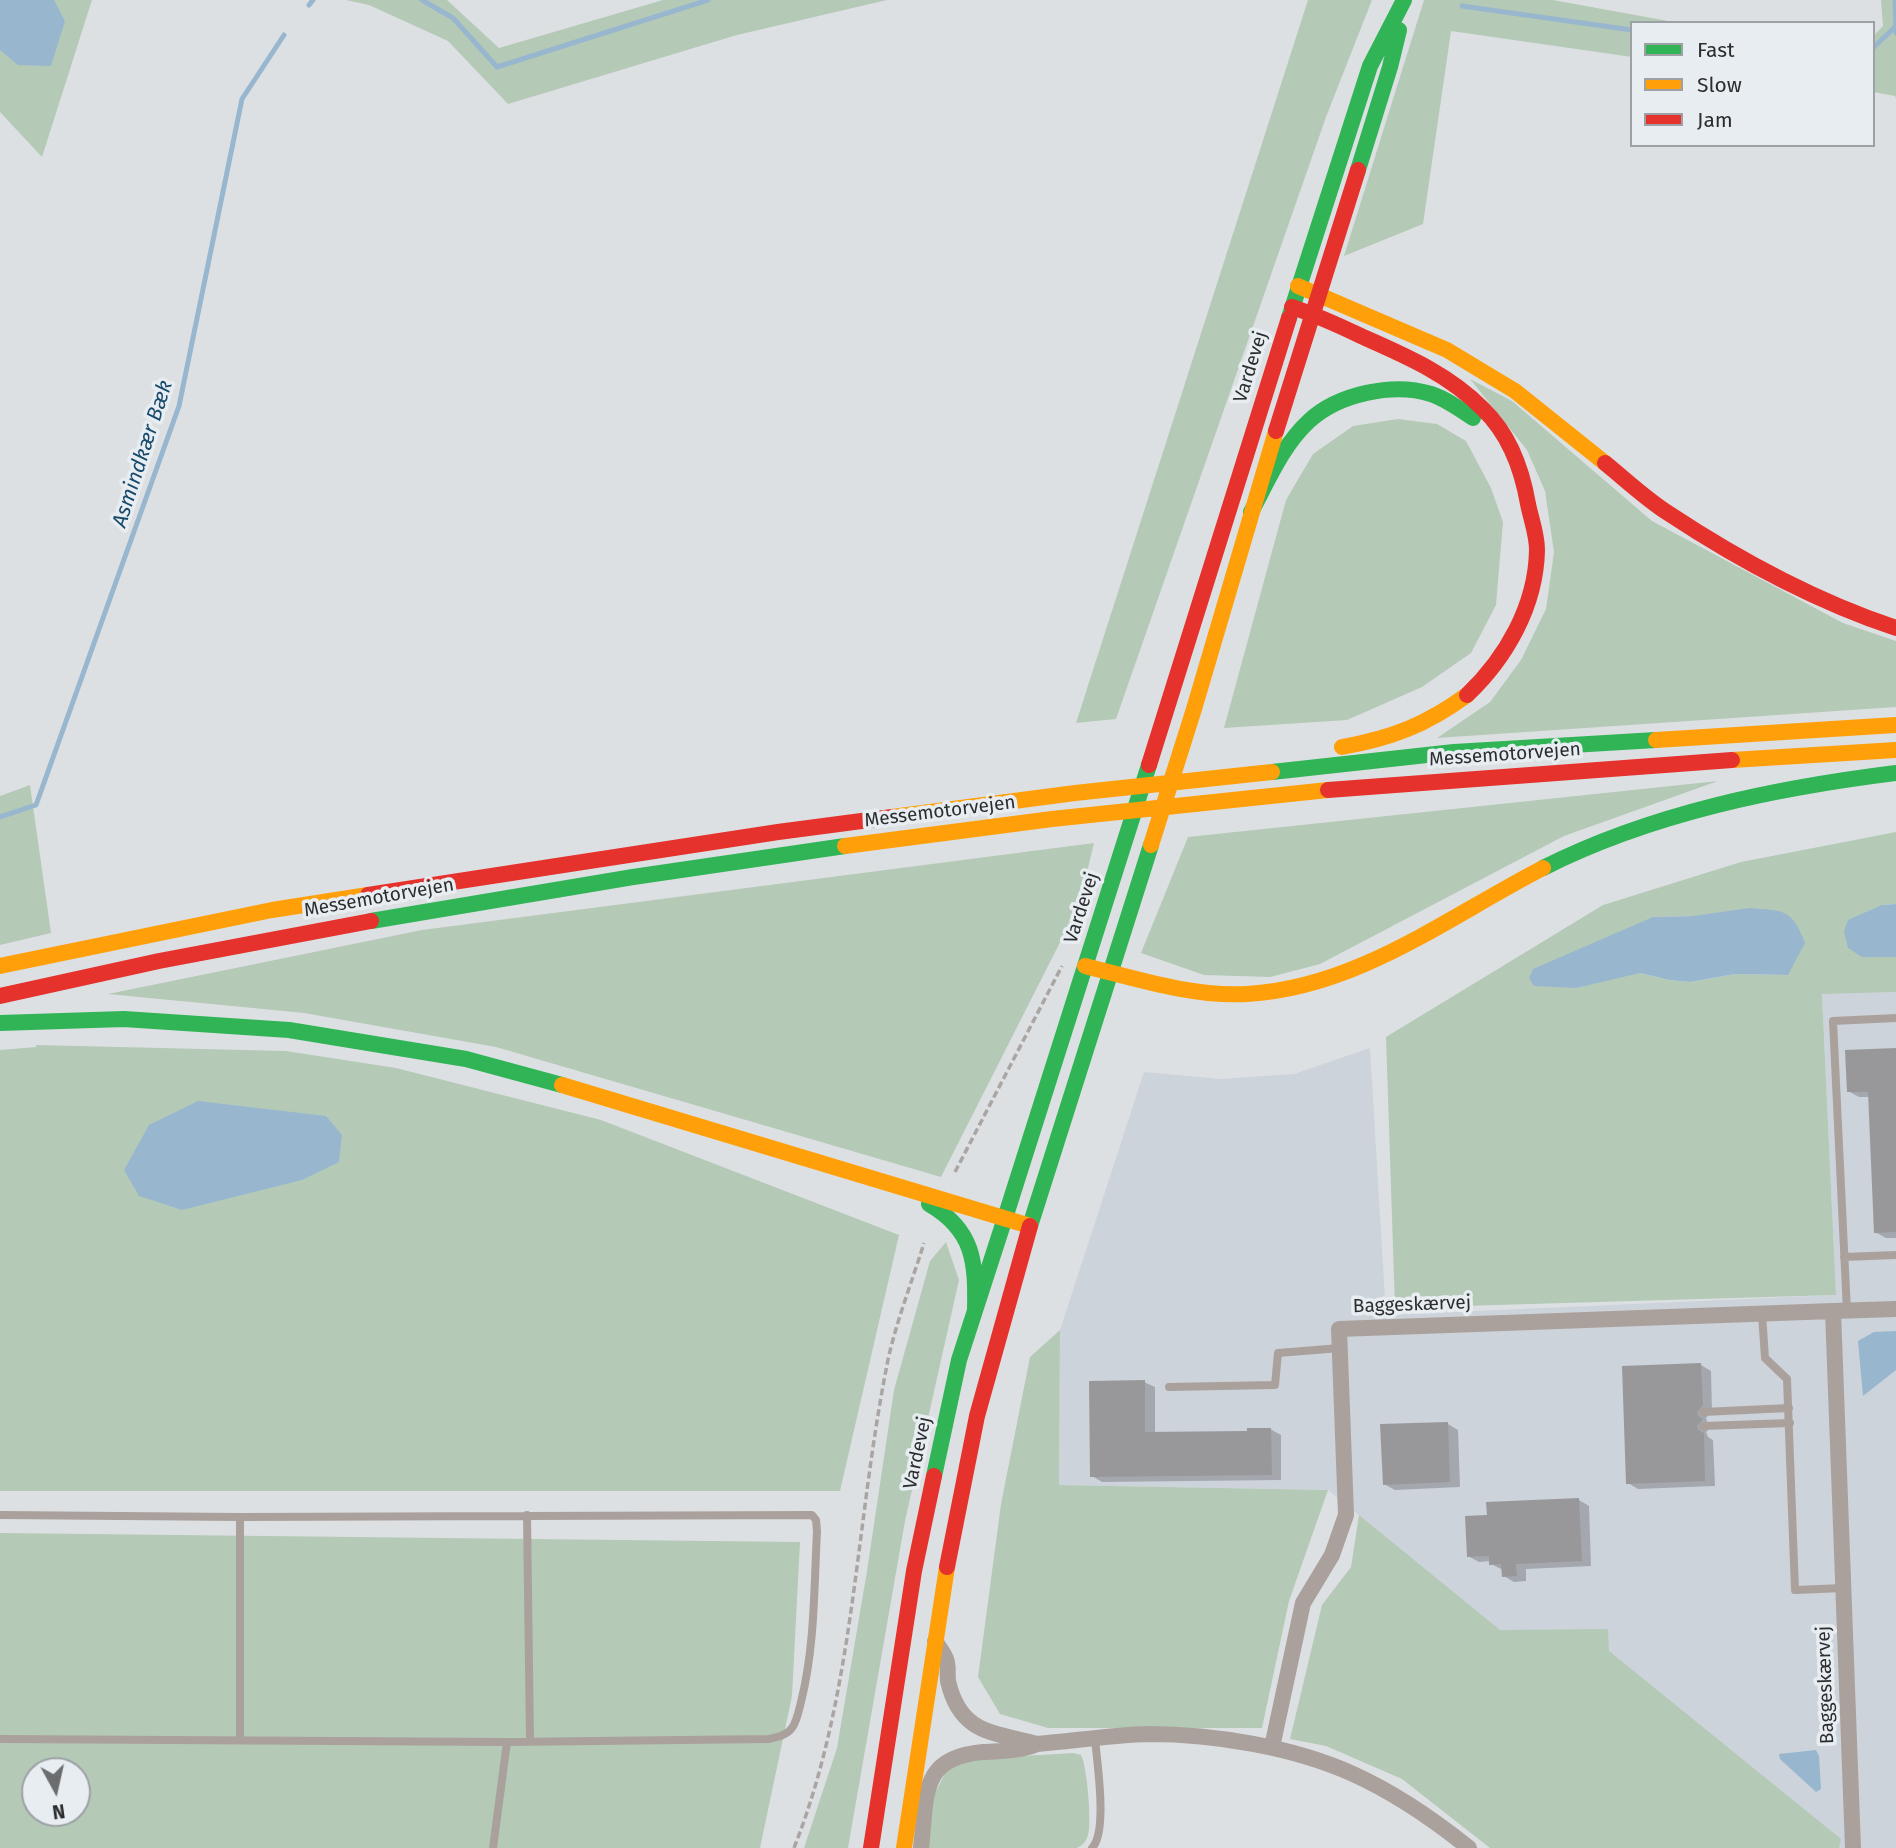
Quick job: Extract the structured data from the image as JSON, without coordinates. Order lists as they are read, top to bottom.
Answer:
{
  "streets": {
    "main road": ["Vardevej", "Messemotorvejen"],
    "street": ["Baggeskærvej"]
  },
  "water": ["Asmindkær Bæk"],
  "legend": ["Fast", "Slow", "Jam"],
  "north": "bottom"
}
